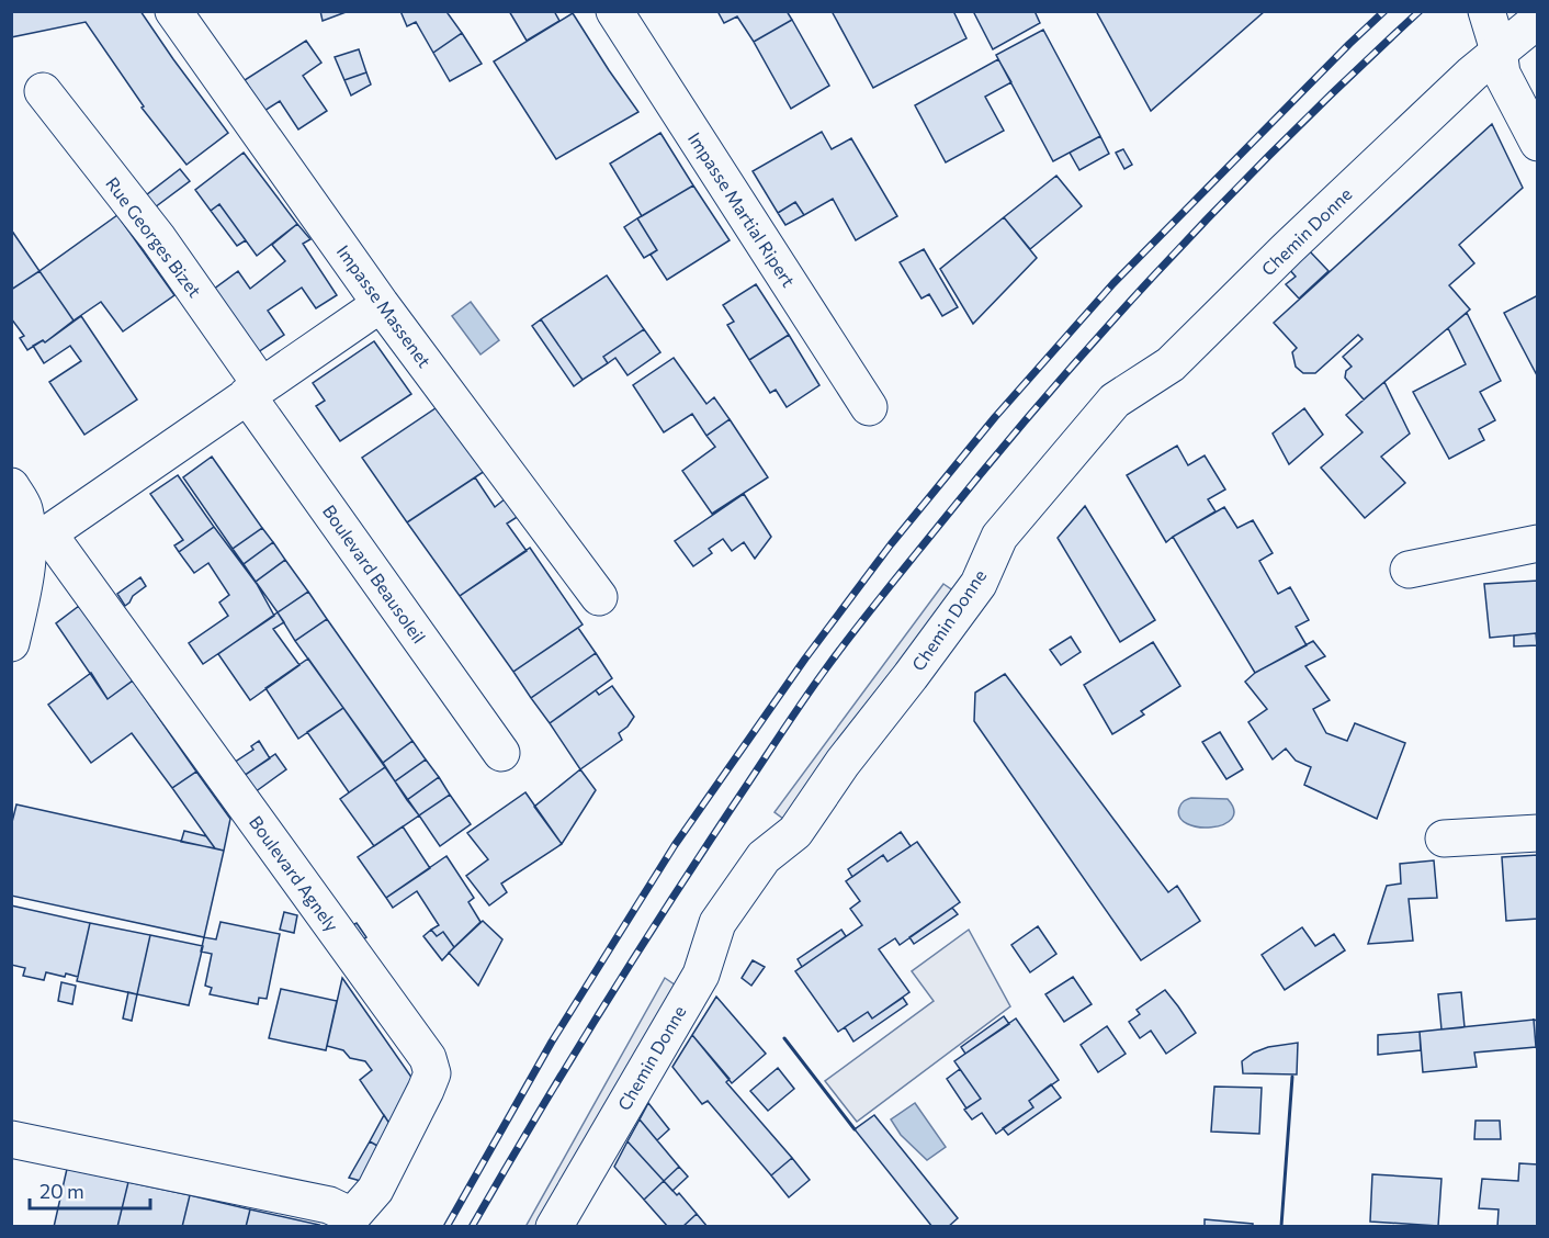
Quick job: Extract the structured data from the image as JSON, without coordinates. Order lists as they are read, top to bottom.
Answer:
{
  "streets": {
    "street": [
      "Impasse Martial Ripert",
      "Chemin Donne",
      "Rue Georges Bizet",
      "Impasse Massenet",
      "Boulevard Beausoleil",
      "Boulevard Agnely"
    ]
  },
  "crossings": [
    ["Rue Georges Bizet", "Boulevard Beausoleil"]
  ],
  "scale_bar": "20 m"
}
